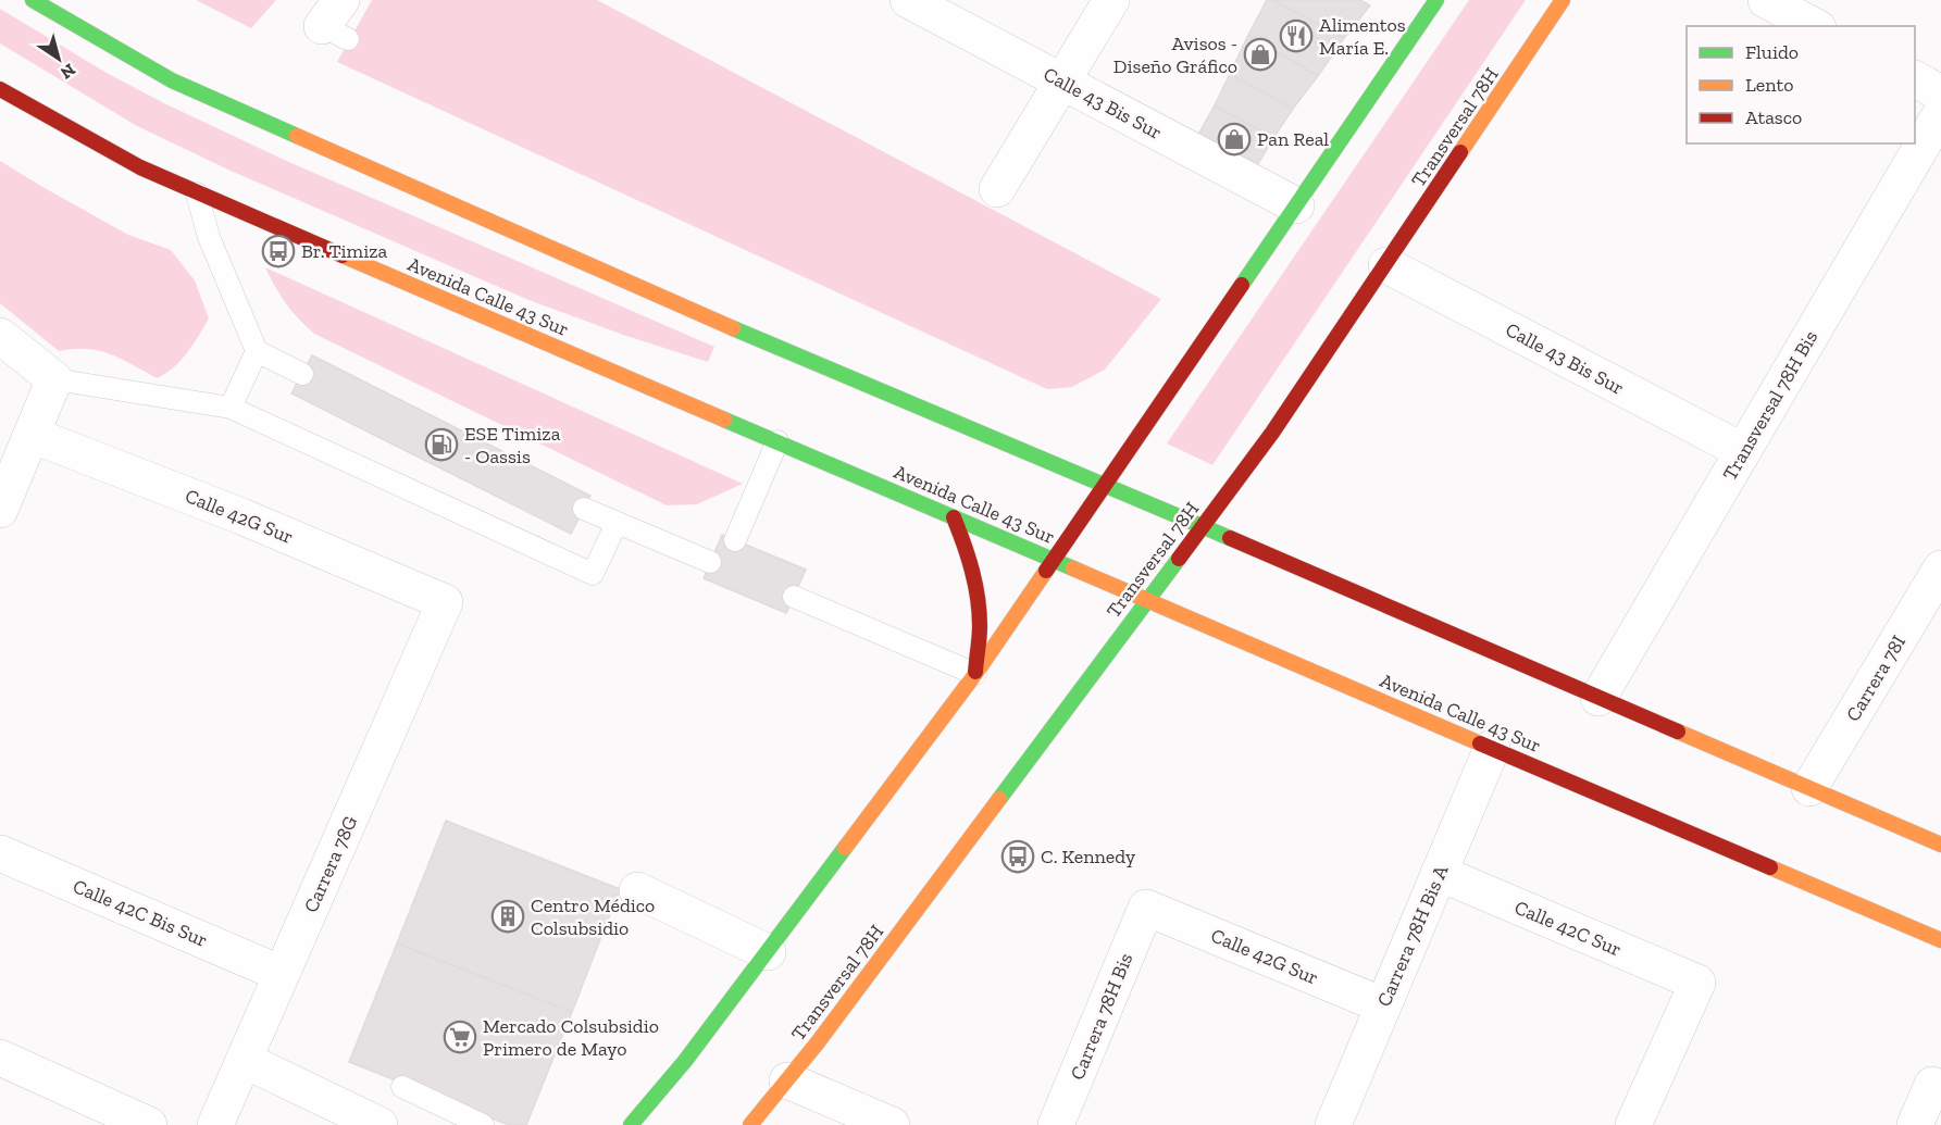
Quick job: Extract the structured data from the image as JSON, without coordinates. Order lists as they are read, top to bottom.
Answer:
{
  "streets": {
    "main road": ["Transversal 78H", "Avenida Calle 43 Sur"],
    "street": [
      "Calle 43 Bis Sur",
      "Transversal 78H Bis",
      "Calle 42G Sur",
      "Carrera 78I",
      "Carrera 78G",
      "Calle 42C Bis Sur",
      "Calle 42C Sur",
      "Carrera 78H Bis A",
      "Carrera 78H Bis"
    ]
  },
  "crossings": [
    ["Calle 43 Bis Sur", "Transversal 78H"],
    ["Calle 43 Bis Sur", "Transversal 78H Bis"],
    ["Transversal 78H", "Avenida Calle 43 Sur"],
    ["Avenida Calle 43 Sur", "Carrera 78H Bis A"],
    ["Calle 42G Sur", "Carrera 78G"],
    ["Calle 42G Sur", "Carrera 78H Bis A"],
    ["Calle 42G Sur", "Carrera 78H Bis"],
    ["Carrera 78G", "Calle 42C Bis Sur"],
    ["Calle 42C Sur", "Carrera 78H Bis A"]
  ],
  "places": {
    "restaurant": ["Alimentos María E."],
    "shop": ["Avisos - Diseño Gráfico", "Pan Real"],
    "bus stop": ["Br. Timiza", "C. Kennedy"],
    "fuel station": ["ESE Timiza - Oassis"],
    "building": ["Centro Médico Colsubsidio"],
    "supermarket": ["Mercado Colsubsidio Primero de Mayo"]
  },
  "legend": ["Fluido", "Lento", "Atasco"],
  "north": "bottom right"
}
